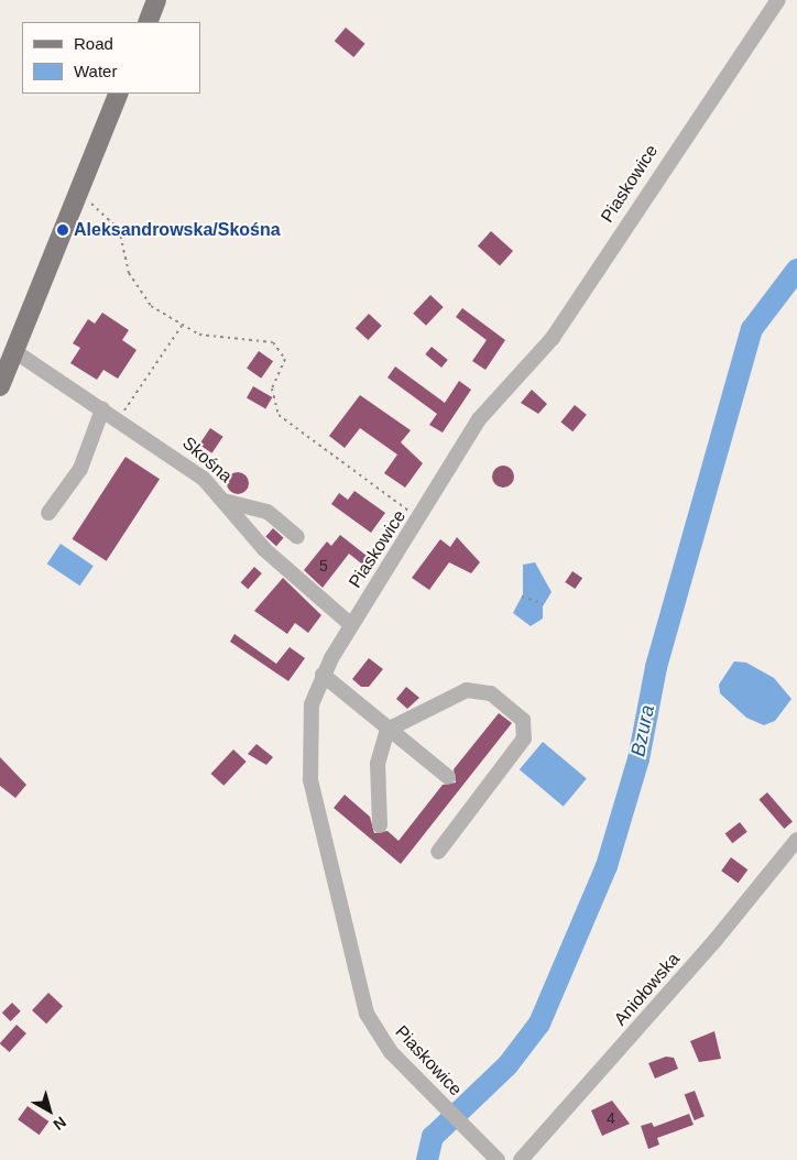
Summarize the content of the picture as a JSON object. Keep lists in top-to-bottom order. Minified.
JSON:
{"streets":{"street":["Piaskowice","Skośna","Aniołowska"]},"crossings":[["Piaskowice","Skośna"]],"water":["Bzura"],"places":["Aleksandrowska/Skośna"],"house_numbers":["5","4"],"legend":["Road","Water"],"north":"bottom right"}
